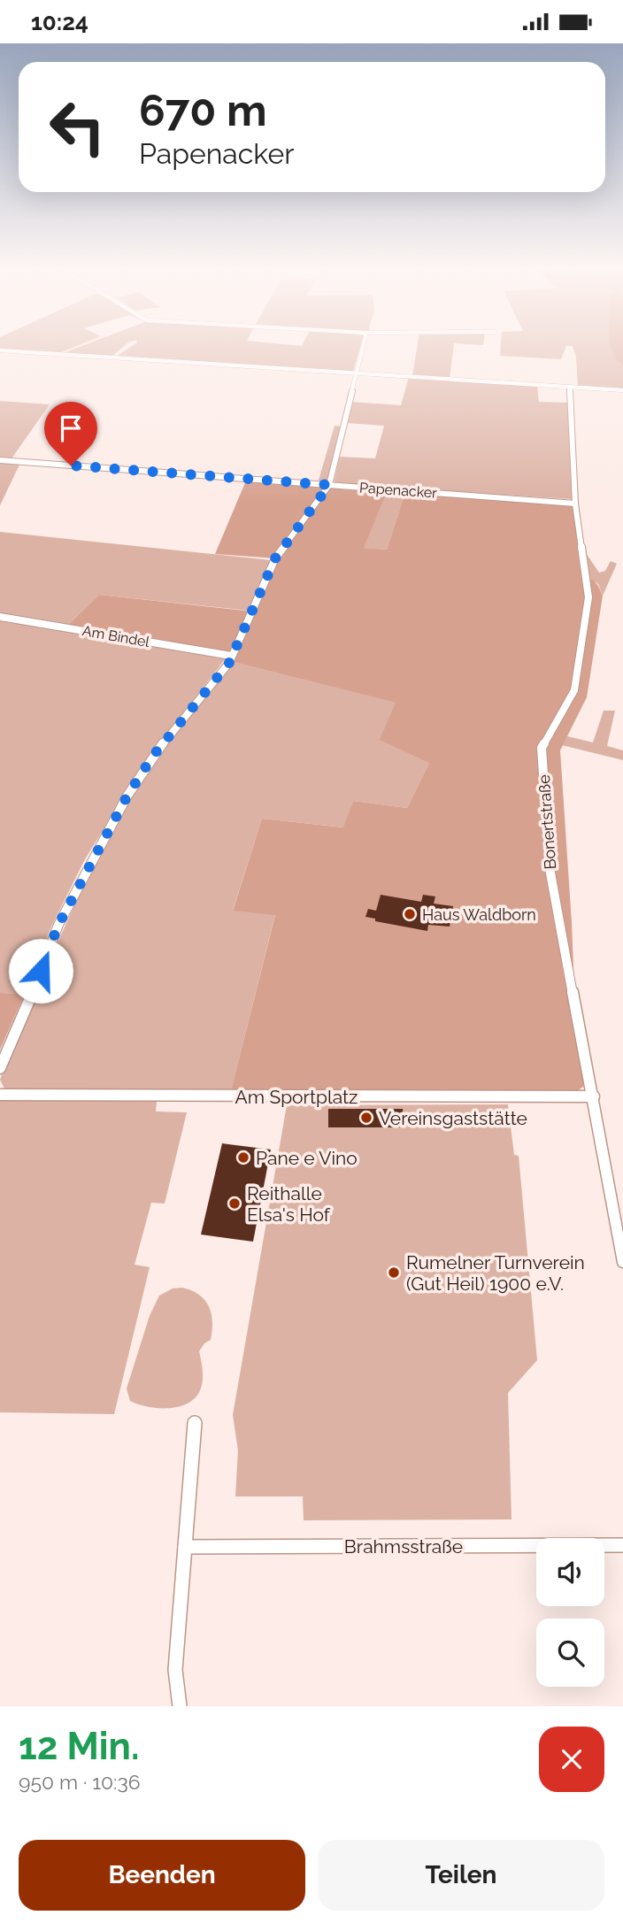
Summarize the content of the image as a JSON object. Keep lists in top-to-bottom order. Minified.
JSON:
{"streets":{"street":["Papenacker","Am Bindel","Bonertstraße","Am Sportplatz","Brahmsstraße"]},"crossings":[["Papenacker","Bonertstraße"],["Bonertstraße","Am Sportplatz"]],"places":["Haus Waldborn","Vereinsgaststätte","Pane e Vino","Reithalle Elsa's Hof","Rumelner Turnverein (Gut Heil) 1900 e.V."],"page":{"status":"10:24","turn":["670 m","Papenacker"],"heading":["12 Min.","950 m · 10:36"],"buttons":["Beenden","Teilen"]}}
